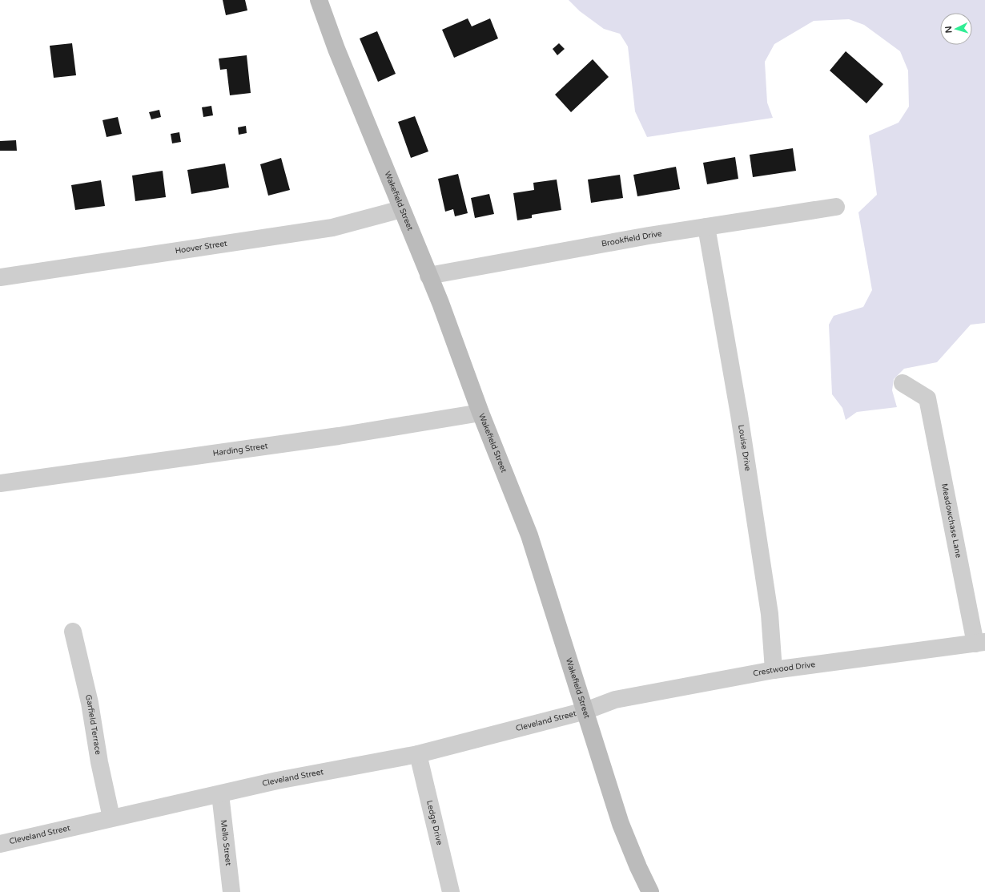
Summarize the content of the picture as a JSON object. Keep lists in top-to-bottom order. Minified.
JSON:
{"streets":{"street":["Wakefield Street","Brookfield Drive","Hoover Street","Louise Drive","Harding Street","Meadowchase Lane","Crestwood Drive","Cleveland Street","Garfield Terrace","Ledge Drive","Mello Street"]},"crossings":[["Wakefield Street","Brookfield Drive"],["Wakefield Street","Hoover Street"],["Wakefield Street","Harding Street"],["Wakefield Street","Crestwood Drive"],["Wakefield Street","Cleveland Street"],["Brookfield Drive","Louise Drive"],["Louise Drive","Crestwood Drive"],["Meadowchase Lane","Crestwood Drive"],["Crestwood Drive","Cleveland Street"],["Cleveland Street","Garfield Terrace"],["Cleveland Street","Ledge Drive"],["Cleveland Street","Mello Street"]],"north":"left"}
